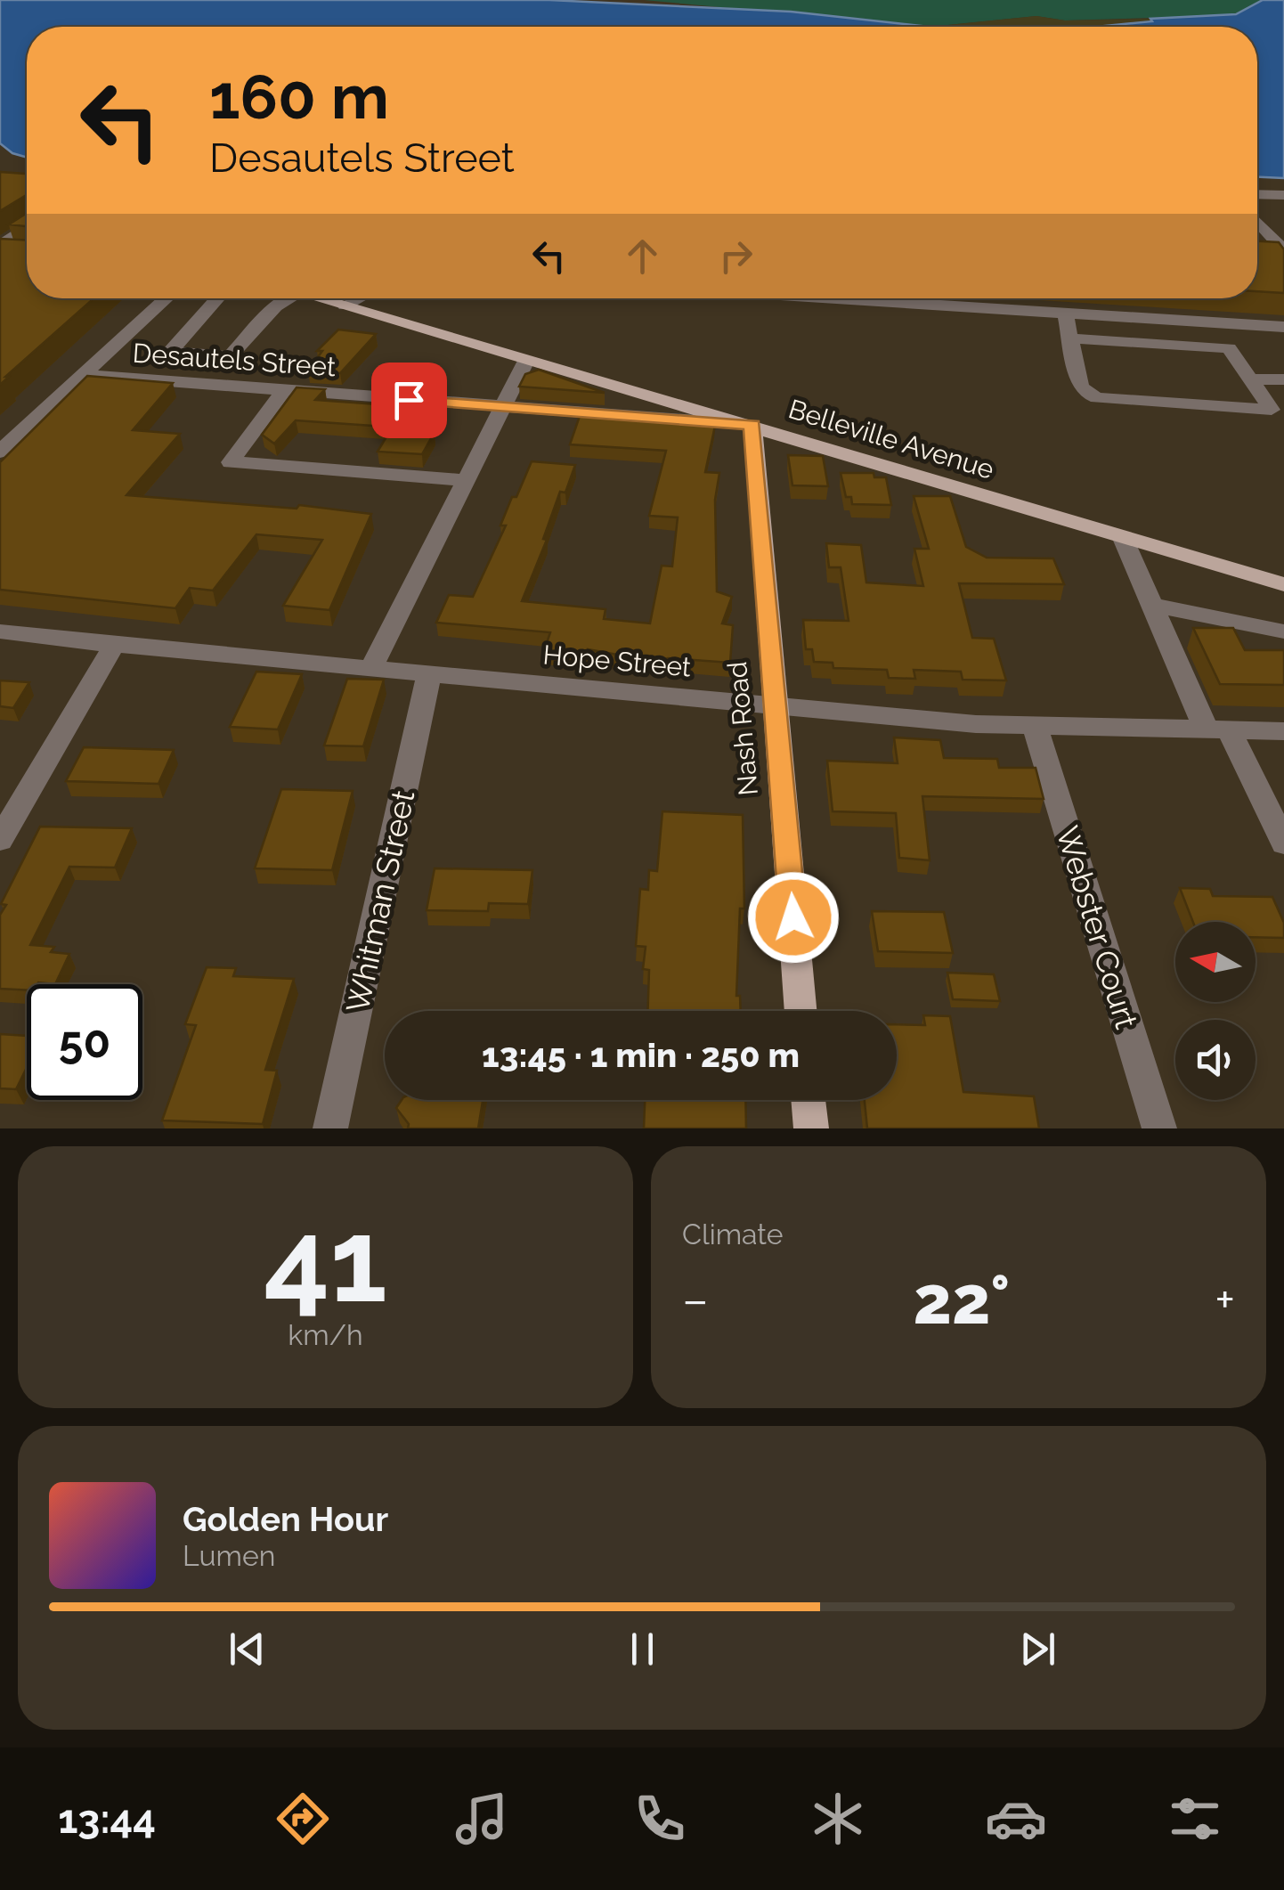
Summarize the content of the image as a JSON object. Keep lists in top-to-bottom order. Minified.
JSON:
{"streets":{"main road":["Belleville Avenue","Nash Road"],"street":["Desautels Street","Hope Street","Whitman Street","Webster Court"]},"crossings":[["Desautels Street","Belleville Avenue"],["Desautels Street","Nash Road"],["Belleville Avenue","Nash Road"],["Hope Street","Nash Road"],["Hope Street","Whitman Street"],["Hope Street","Webster Court"]],"north":"left","page":{"turn":["160 m","Desautels Street"],"limit":"50","trip":"13:45 · 1 min · 250 m","tile":[["41","km/h"],"Climate"],"heat":["−","22°","+"],"song":["Golden Hour","Lumen"],"tabs":"13:44"}}
